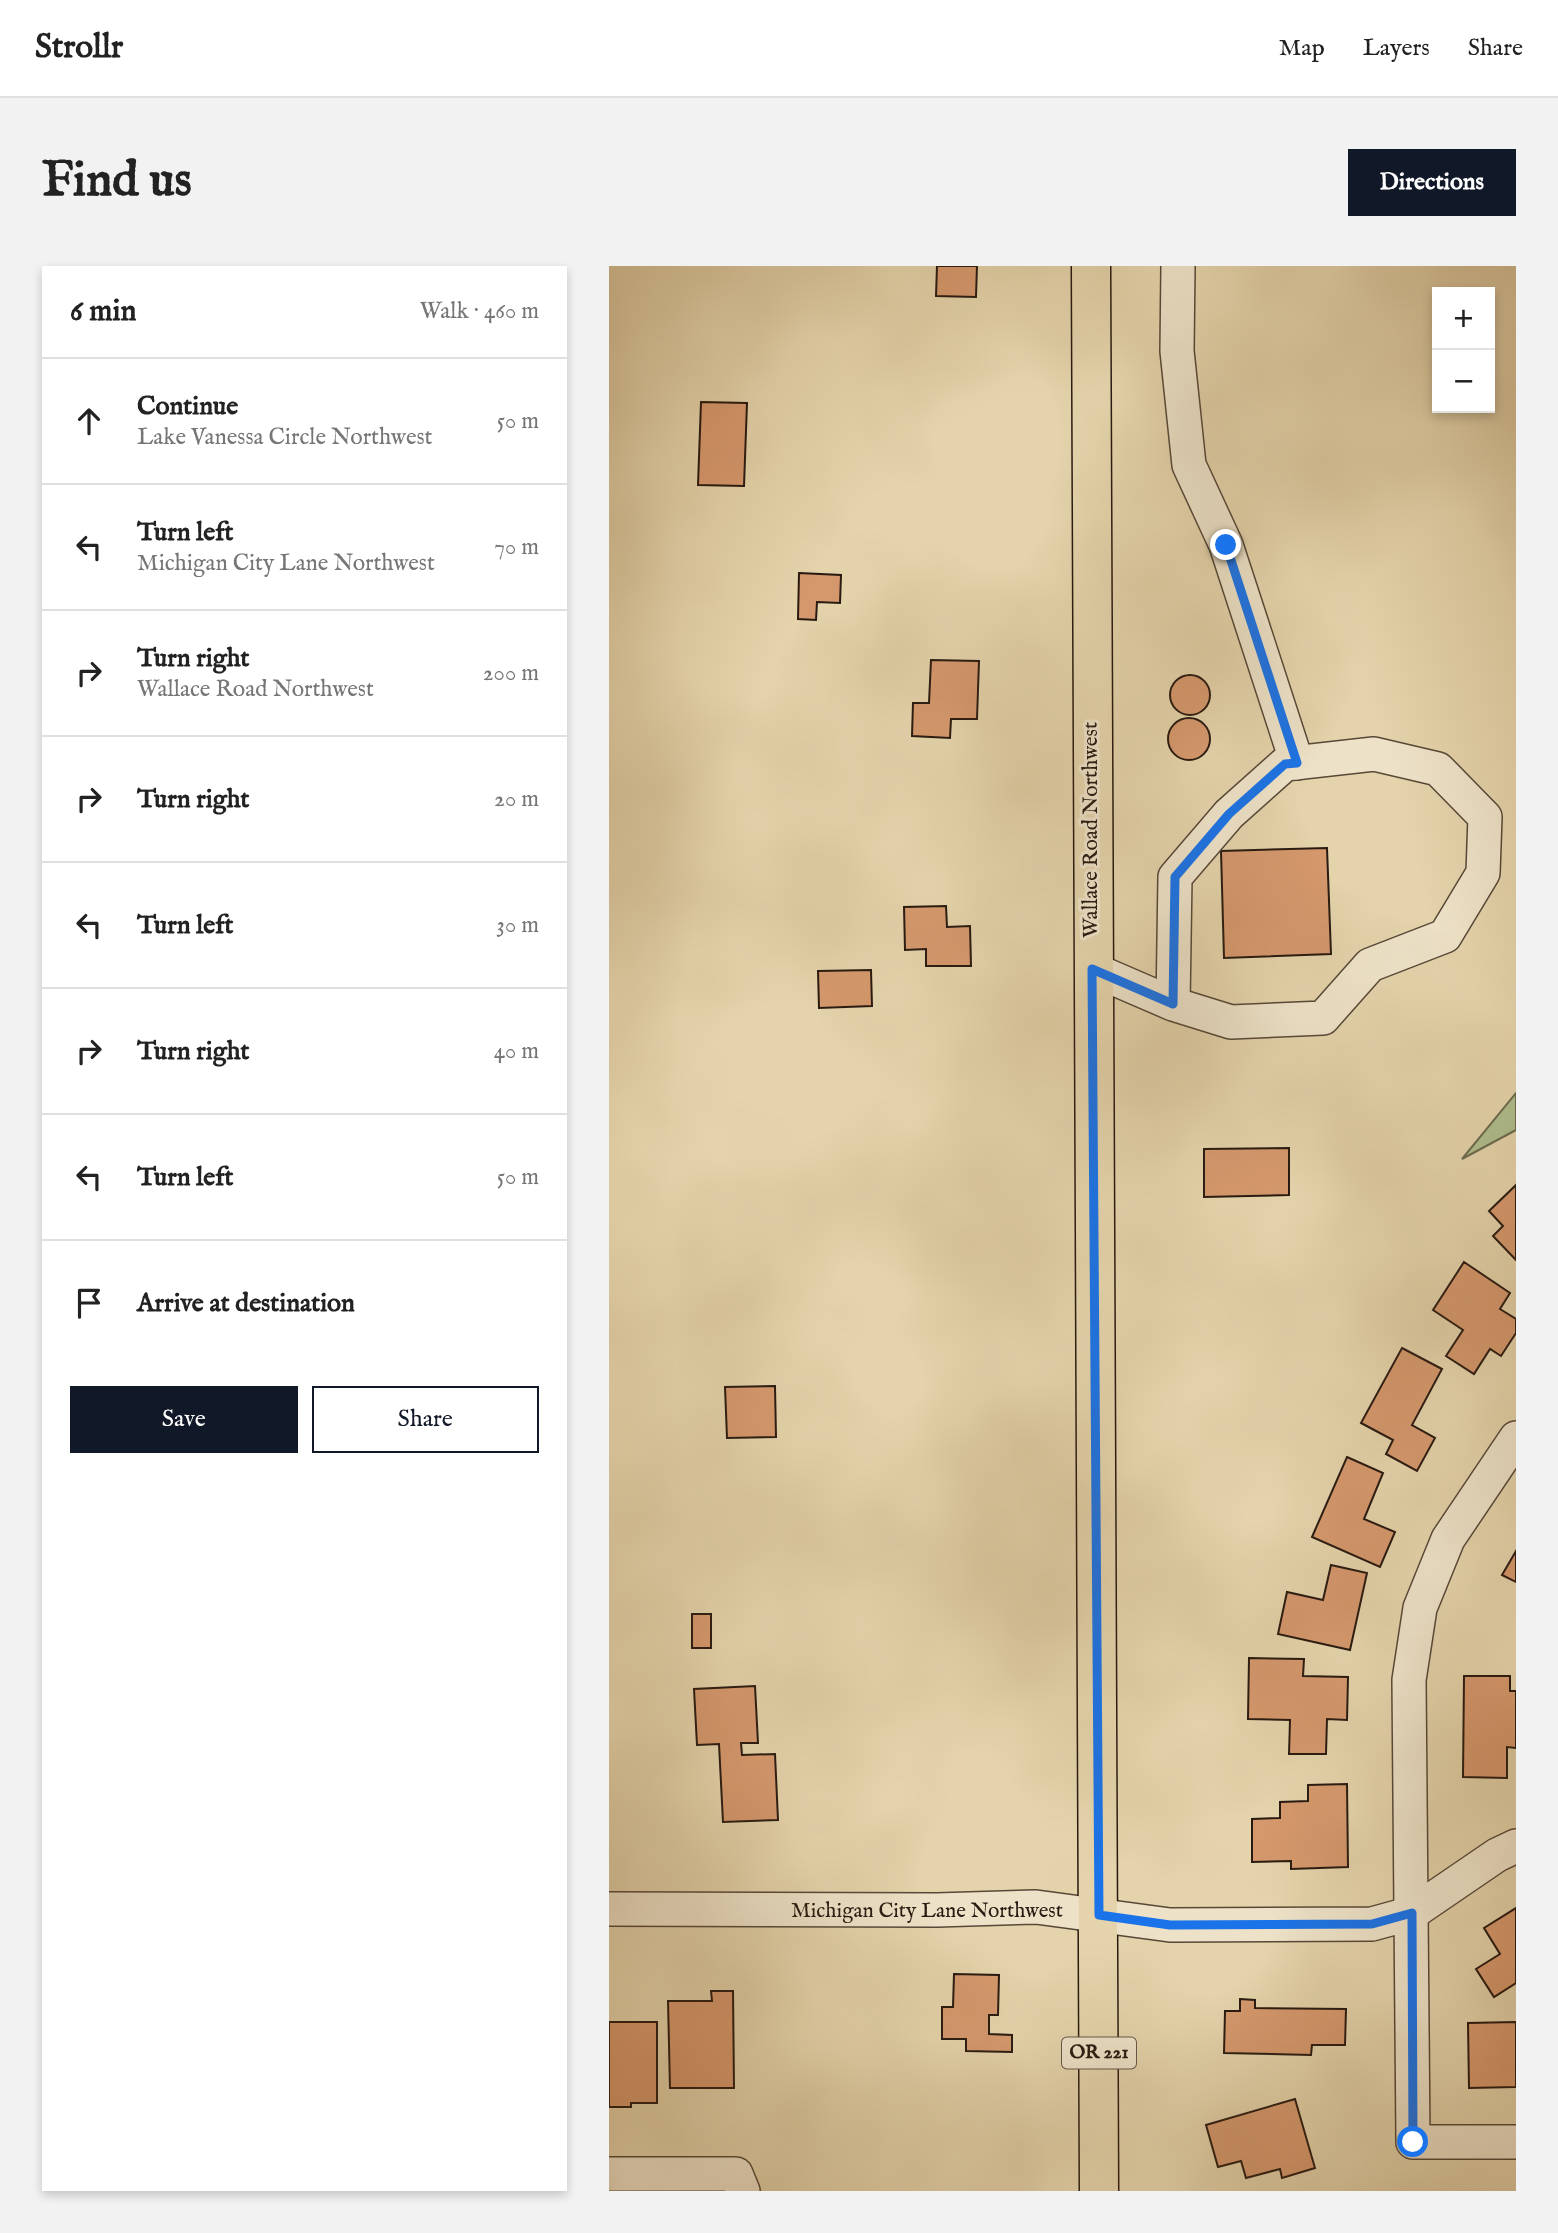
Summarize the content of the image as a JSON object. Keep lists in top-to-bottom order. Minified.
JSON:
{"streets":{"main road":["Wallace Road Northwest","OR 221"],"street":["Michigan City Lane Northwest"]},"crossings":[["Wallace Road Northwest","Michigan City Lane Northwest"]],"page":{"header":"Strollr","nav":["Map","Layers","Share"],"buttons":["Directions",["Save","Share"]],"title":"Find us","heading":["6 min","Walk · 460 m"],"map_buttons":["+","−"],"list":[["Continue","Lake Vanessa Circle Northwest","50 m"],["Turn left","Michigan City Lane Northwest","70 m"],["Turn right","Wallace Road Northwest","200 m"],["Turn right","20 m"],["Turn left","30 m"],["Turn right","40 m"],["Turn left","50 m"],"Arrive at destination"]}}
